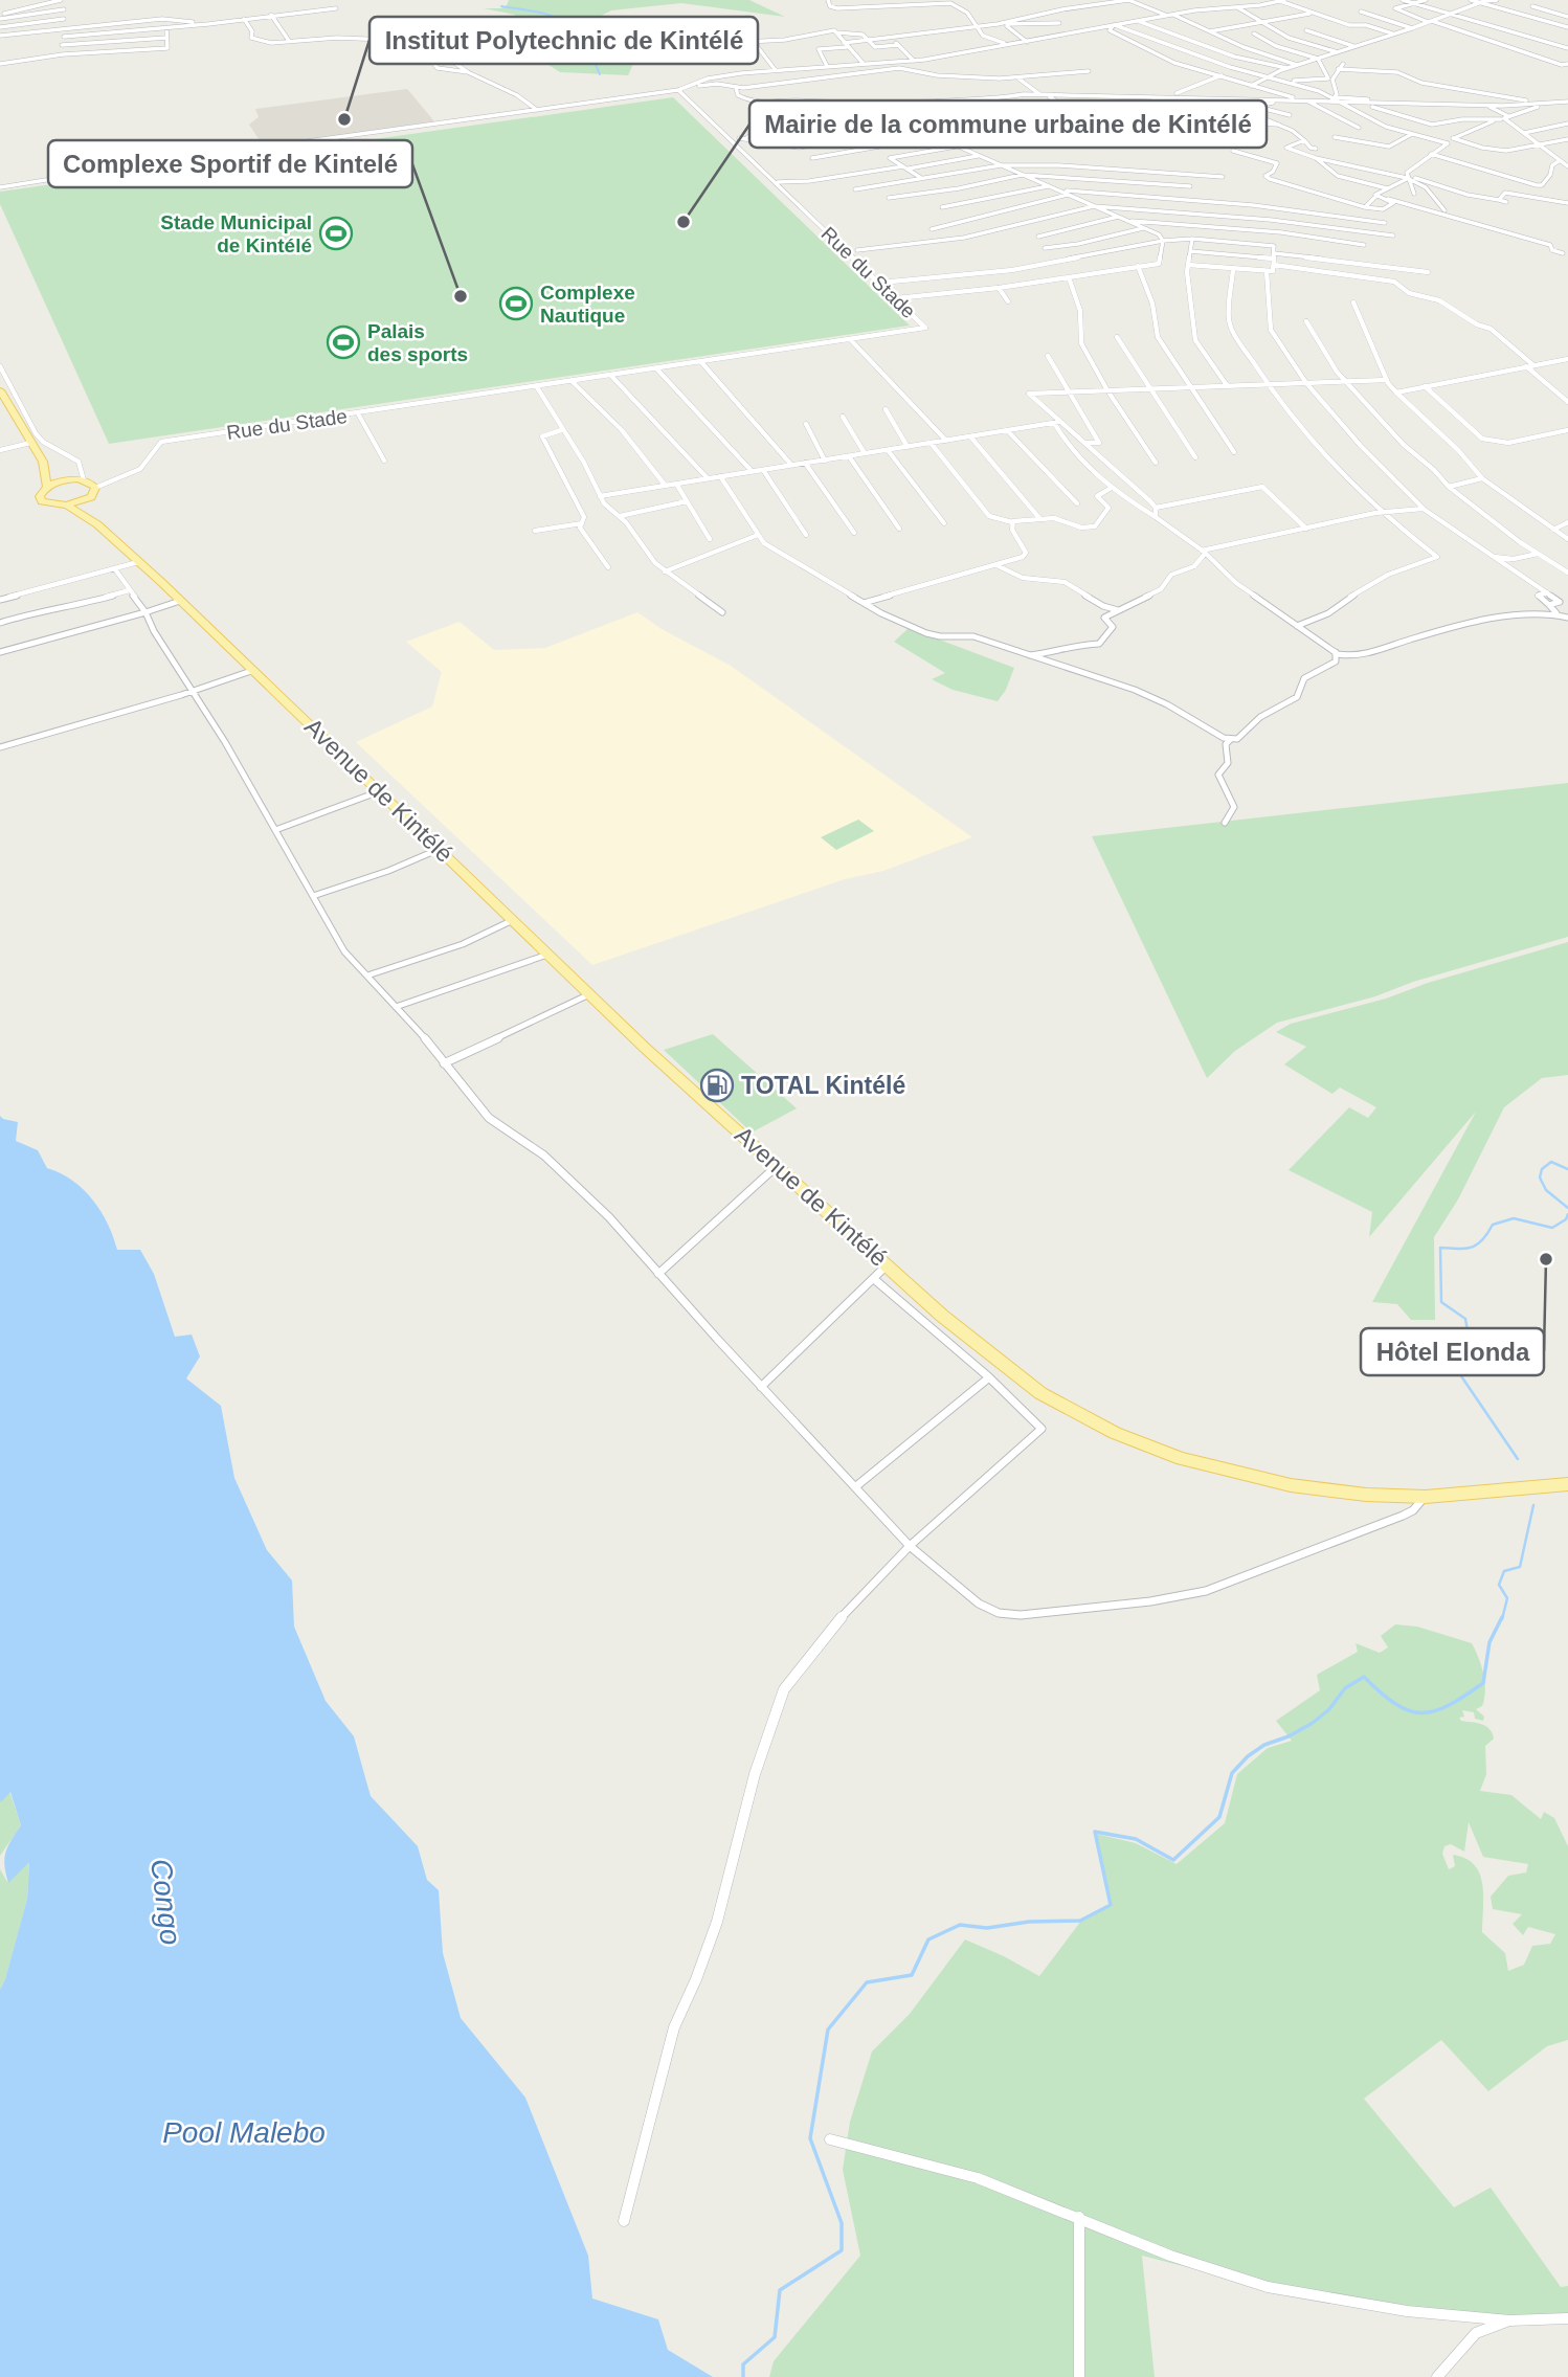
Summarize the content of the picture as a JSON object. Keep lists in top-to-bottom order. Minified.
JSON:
{"streets":{"main road":["Avenue de Kintélé"],"street":["Rue du Stade"]},"crossings":[["Rue du Stade","Avenue de Kintélé"]],"water":["Congo","Pool Malebo"],"places":{"other":["Institut Polytechnic de Kintélé","Mairie de la commune urbaine de Kintélé","Complexe Sportif de Kintelé","Hôtel Elonda"],"sports":["Stade Municipal de Kintélé","Complexe Nautique","Palais des sports"],"fuel station":["TOTAL Kintélé"]}}
